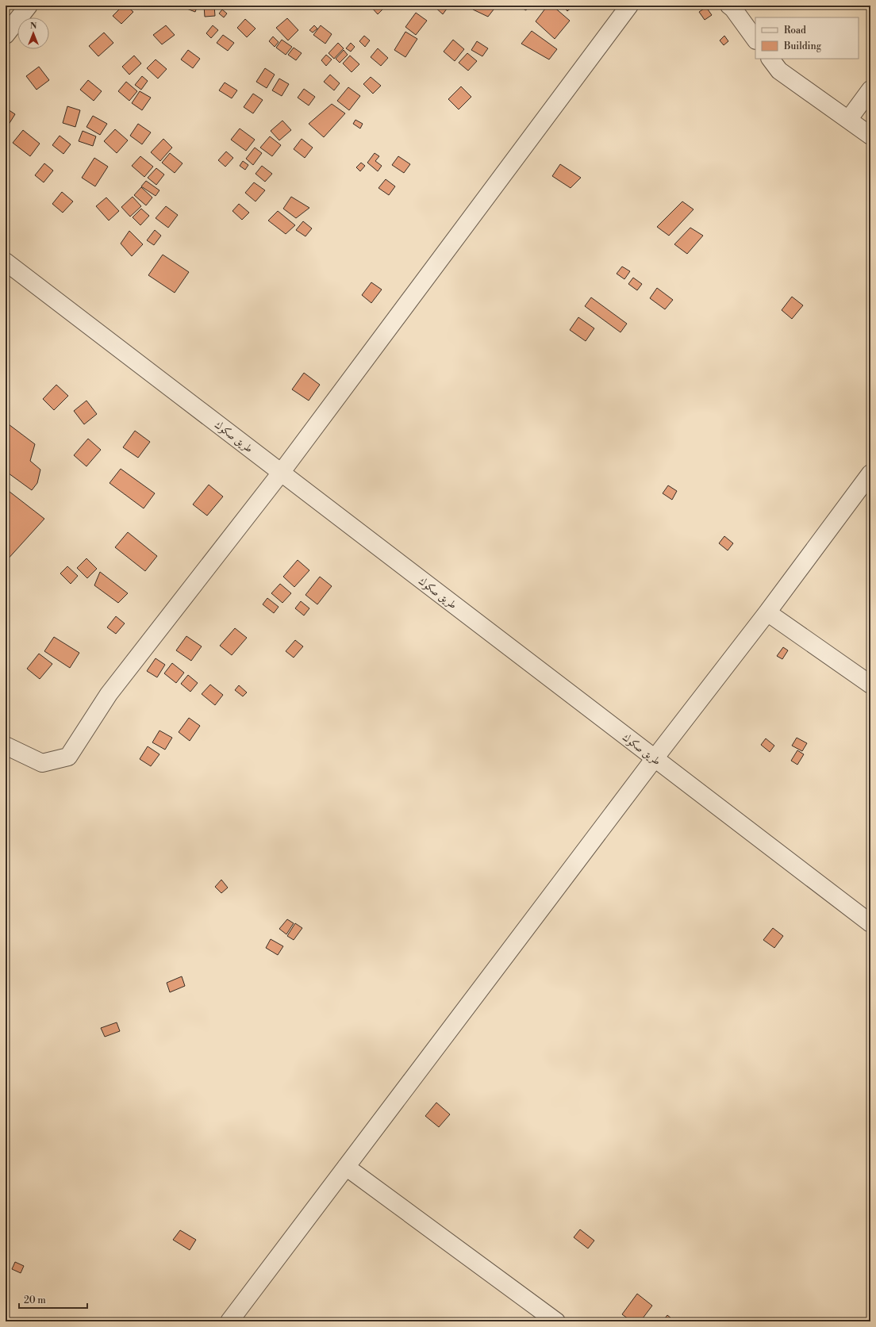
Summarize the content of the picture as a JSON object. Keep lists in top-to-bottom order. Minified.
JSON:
{"streets":{"street":["طريق صكوك"]},"legend":["Road","Building"],"scale_bar":"20 m","north":"top"}
